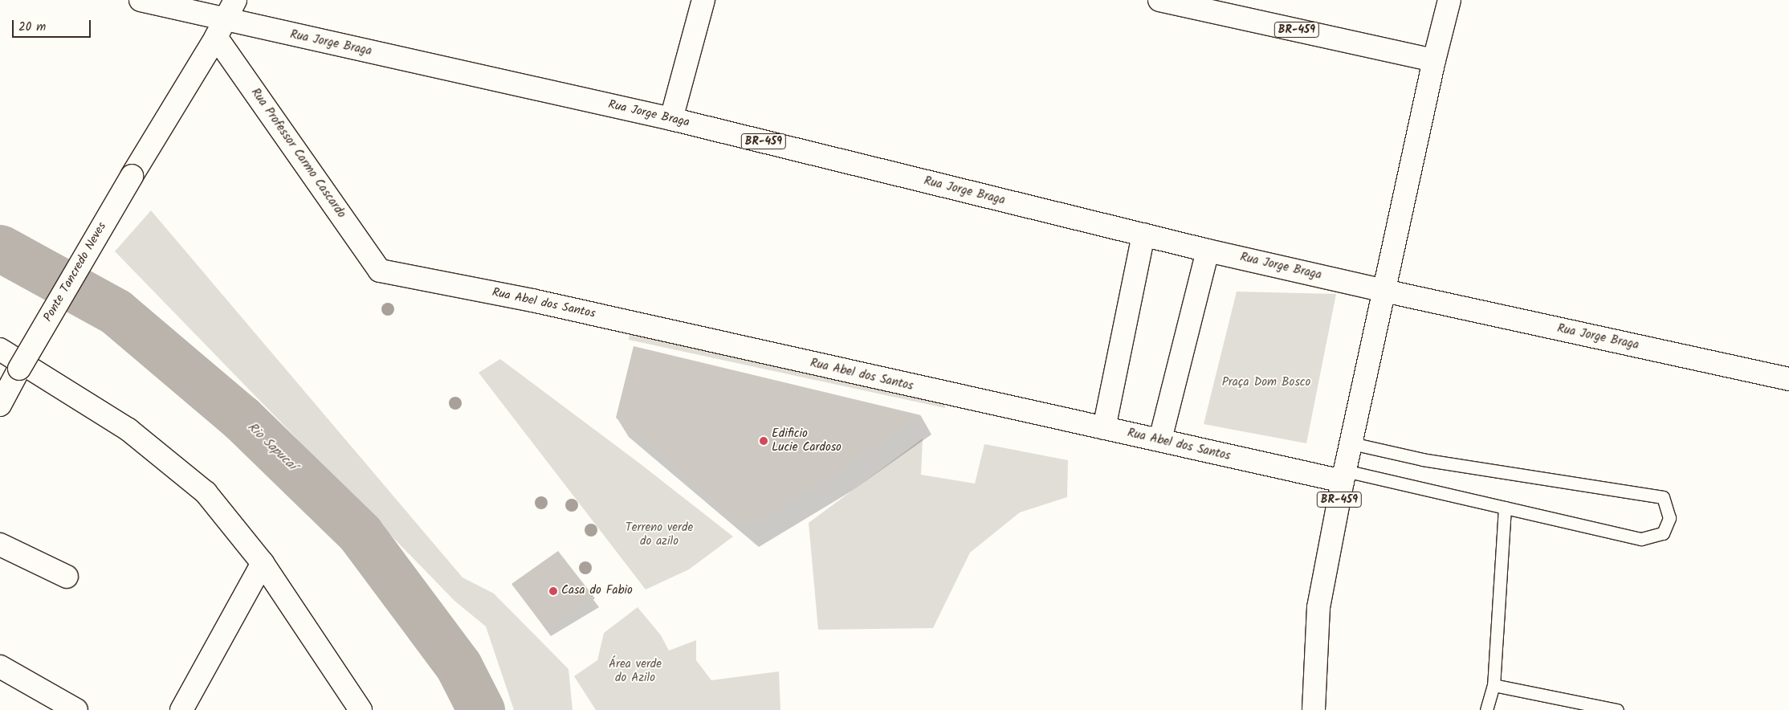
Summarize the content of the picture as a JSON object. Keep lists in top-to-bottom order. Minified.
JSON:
{"streets":{"main road":["BR-459","Rua Jorge Braga","Rua Professor Carmo Cascardo","Ponte Tancredo Neves","Rua Abel dos Santos"]},"crossings":[["BR-459","Rua Jorge Braga"],["BR-459","Rua Abel dos Santos"],["Rua Jorge Braga","Rua Professor Carmo Cascardo"],["Rua Jorge Braga","Ponte Tancredo Neves"],["Rua Professor Carmo Cascardo","Ponte Tancredo Neves"],["Rua Professor Carmo Cascardo","Rua Abel dos Santos"]],"water":["Rio Sapucaí"],"parks":["Praça Dom Bosco","Terreno verde do azilo","Área verde do Azilo"],"places":["Edificio Lucie Cardoso","Casa do Fabio"],"scale_bar":"20 m"}
